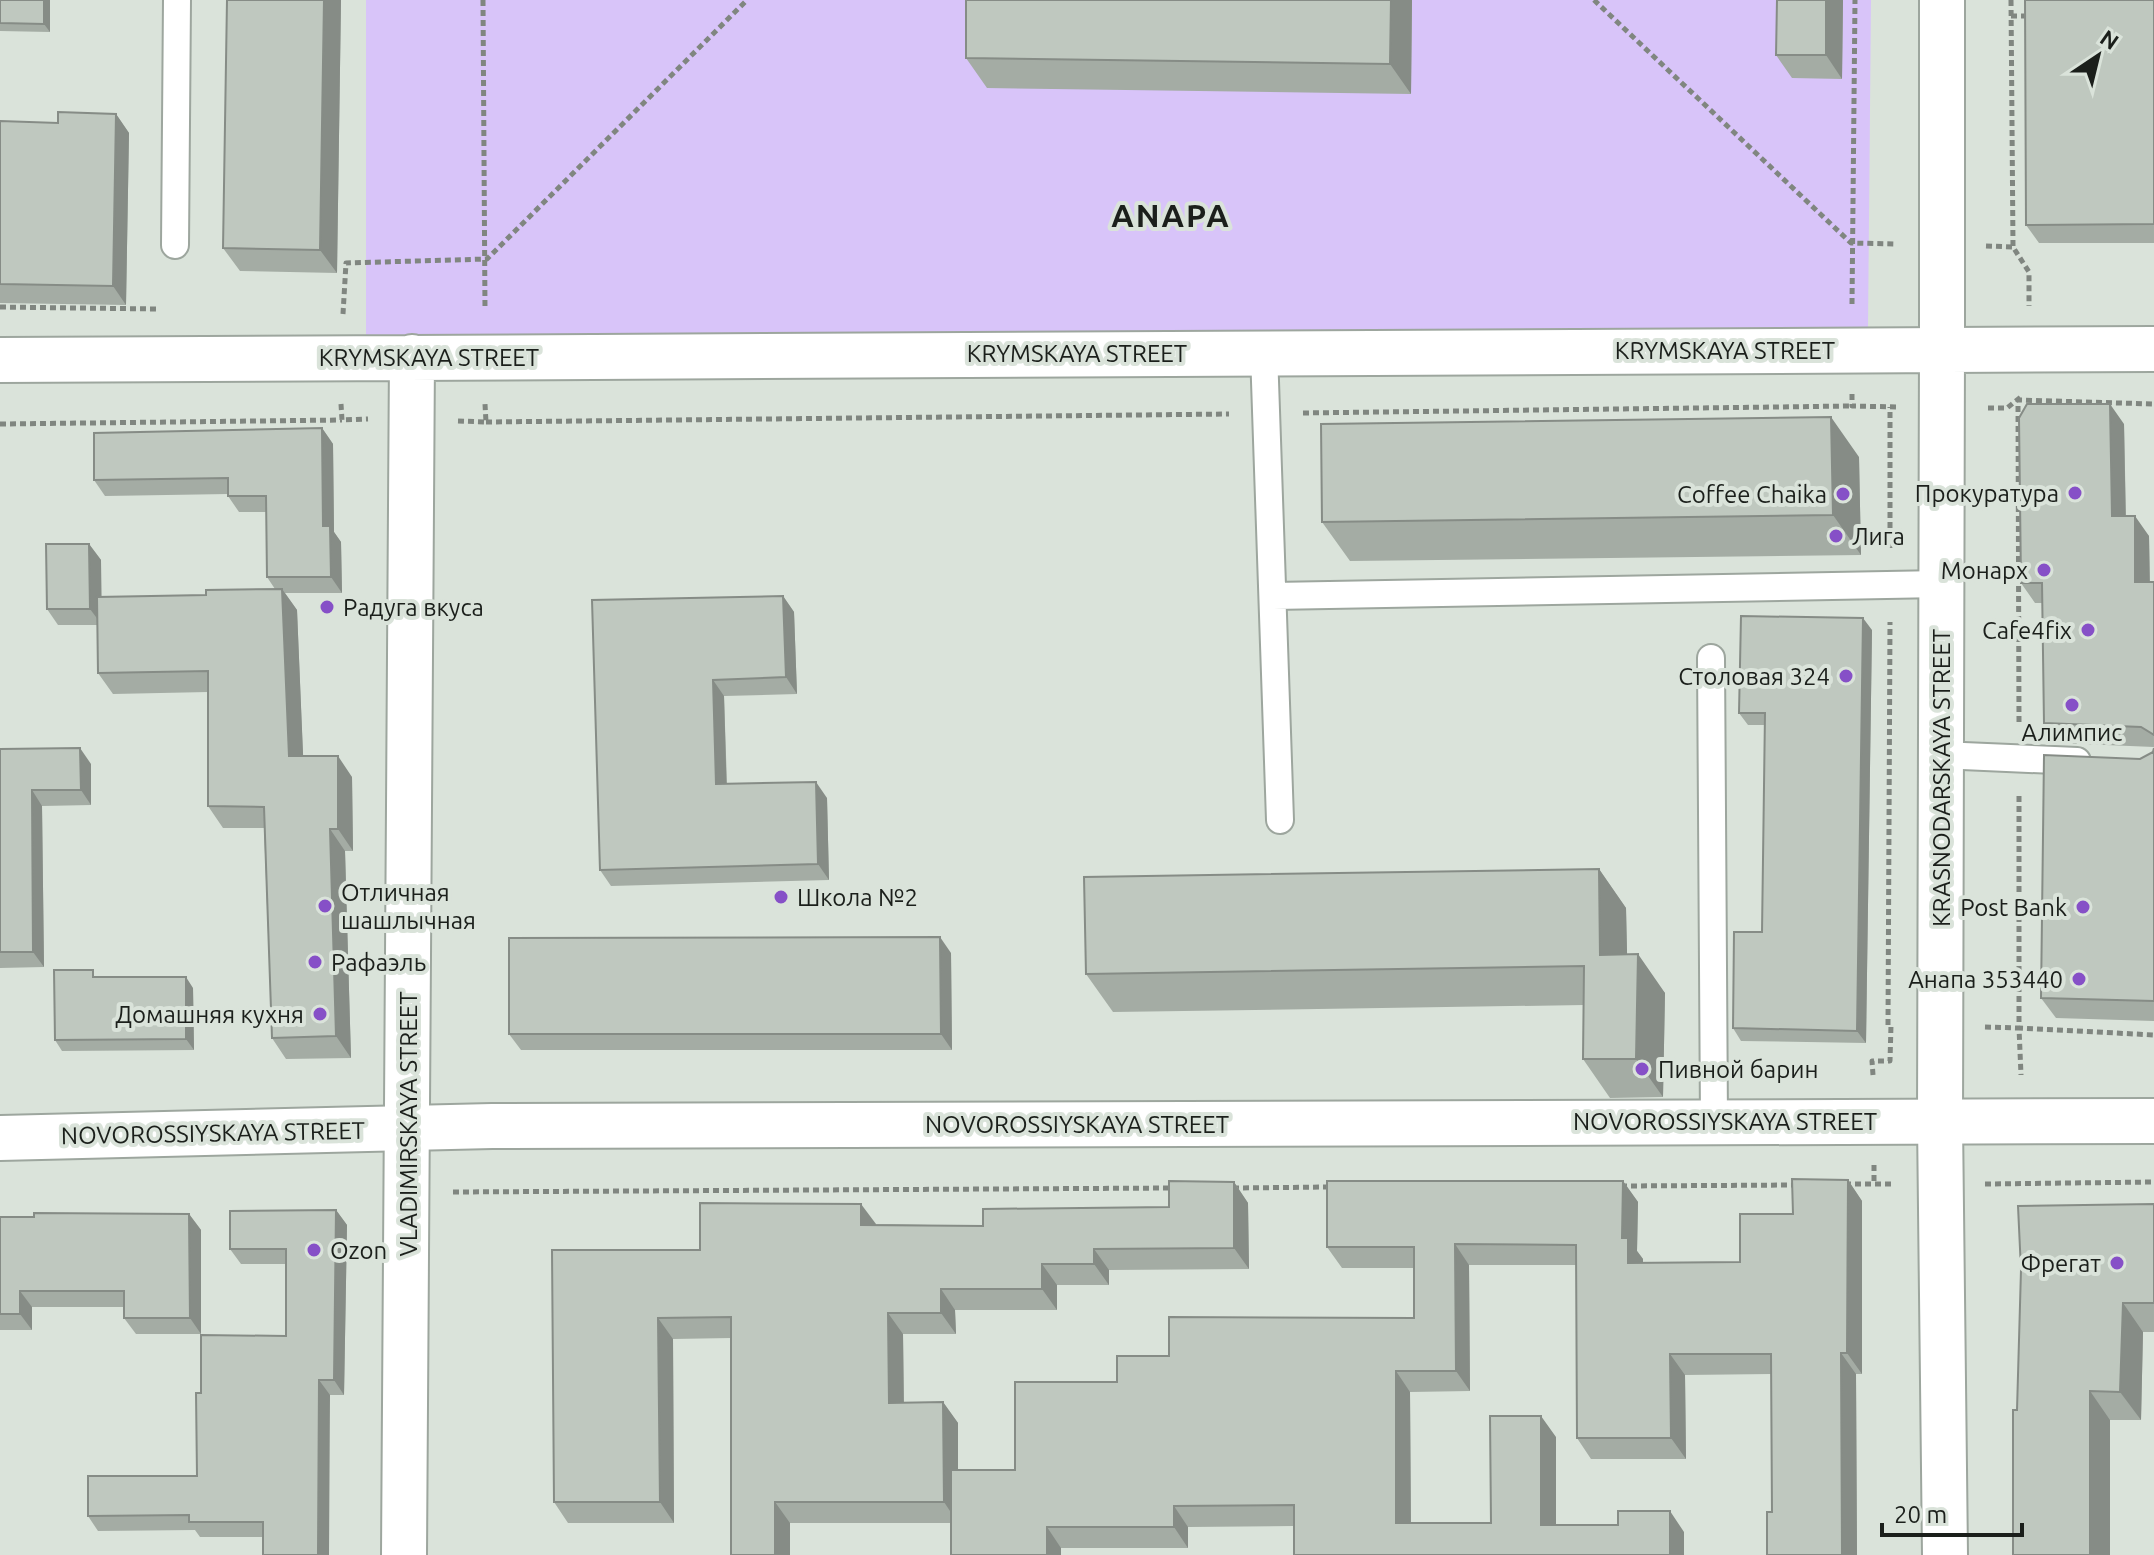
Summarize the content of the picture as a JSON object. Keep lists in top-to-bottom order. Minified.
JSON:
{"streets":{"street":["KRYMSKAYA STREET","KRASNODARSKAYA STREET","NOVOROSSIYSKAYA STREET","VLADIMIRSKAYA STREET"]},"crossings":[["KRYMSKAYA STREET","KRASNODARSKAYA STREET"],["KRYMSKAYA STREET","VLADIMIRSKAYA STREET"],["KRASNODARSKAYA STREET","NOVOROSSIYSKAYA STREET"],["NOVOROSSIYSKAYA STREET","VLADIMIRSKAYA STREET"]],"districts":["ANAPA"],"places":["Прокуратура","Coffee Chaika","Лига","Монарх","Радуга вкуса","Cafe4fix","Столовая 324","Алимпис","Школа №2","Отличная шашлычная","Post Bank","Рафаэль","Анапа 353440","Домашняя кухня","Пивной барин","Ozon","Фрегат"],"scale_bar":"20 m","north":"top right"}
